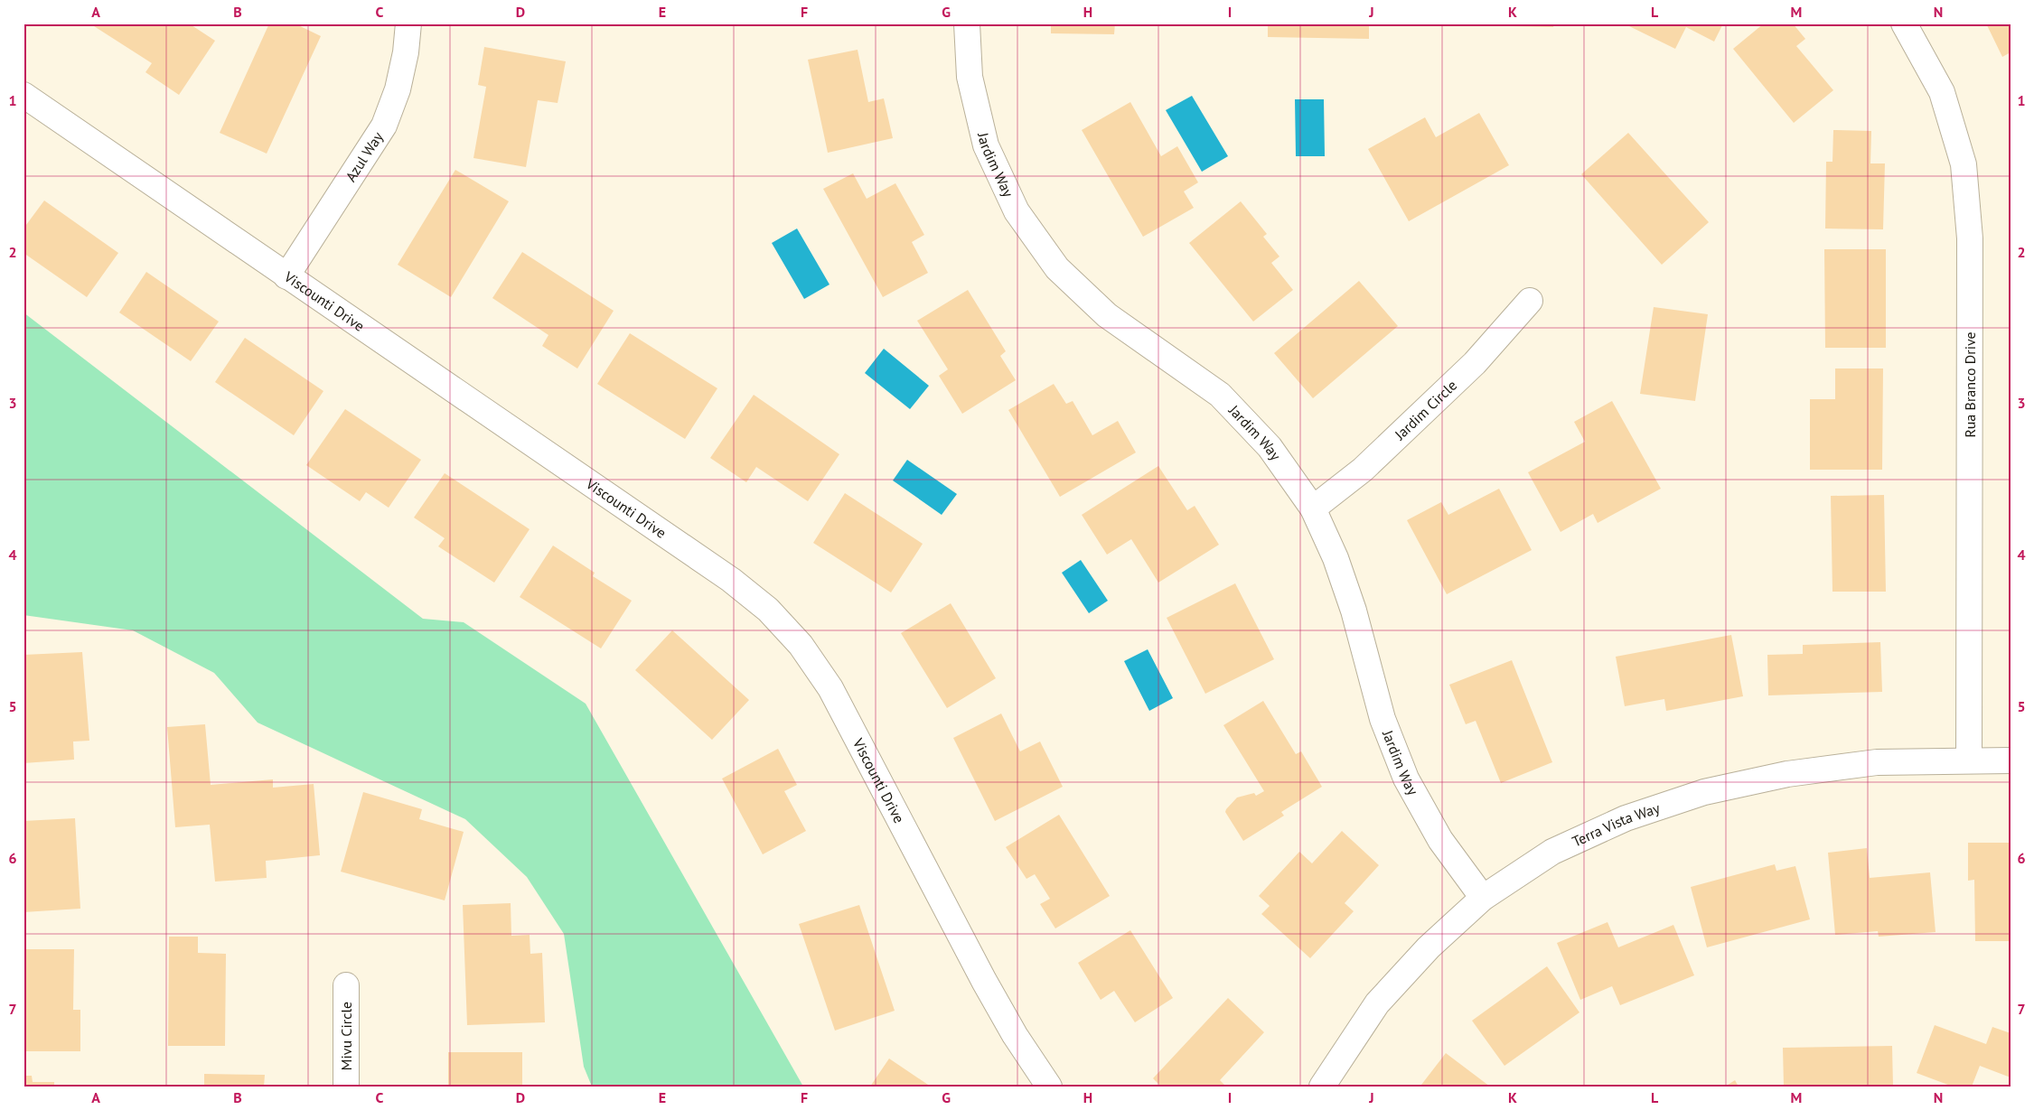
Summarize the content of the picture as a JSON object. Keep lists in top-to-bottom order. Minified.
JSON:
{"streets":{"street":["Azul Way","Jardim Way","Viscounti Drive","Rua Branco Drive","Jardim Circle","Terra Vista Way","Mivu Circle"]},"crossings":[["Azul Way","Viscounti Drive"],["Jardim Way","Jardim Circle"],["Jardim Way","Terra Vista Way"],["Rua Branco Drive","Terra Vista Way"]],"grid":{"columns":["A","B","C","D","E","F","G","H","I","J","K","L","M","N"],"rows":["1","2","3","4","5","6","7"]}}
